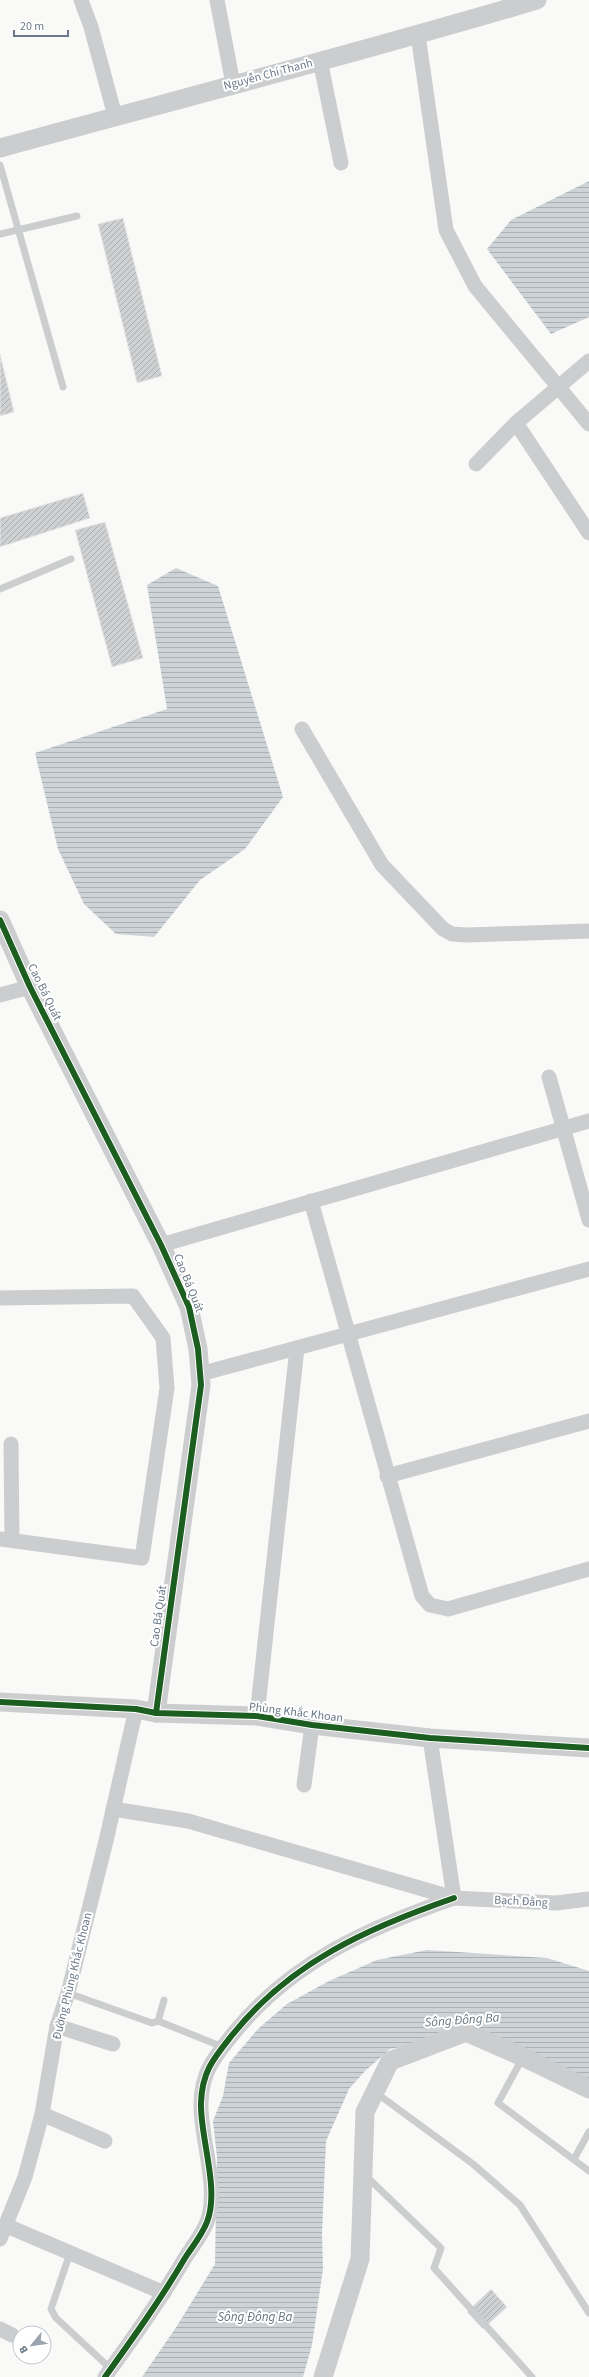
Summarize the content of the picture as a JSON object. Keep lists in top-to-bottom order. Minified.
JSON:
{"streets":{"street":["Nguyễn Chí Thanh","Cao Bá Quát","Phùng Khắc Khoan","Bạch Đằng","Đường Phùng Khắc Khoan"]},"crossings":[["Cao Bá Quát","Phùng Khắc Khoan"],["Phùng Khắc Khoan","Đường Phùng Khắc Khoan"]],"water":["Sông Đông Ba"],"scale_bar":"20 m","north":"bottom left"}
